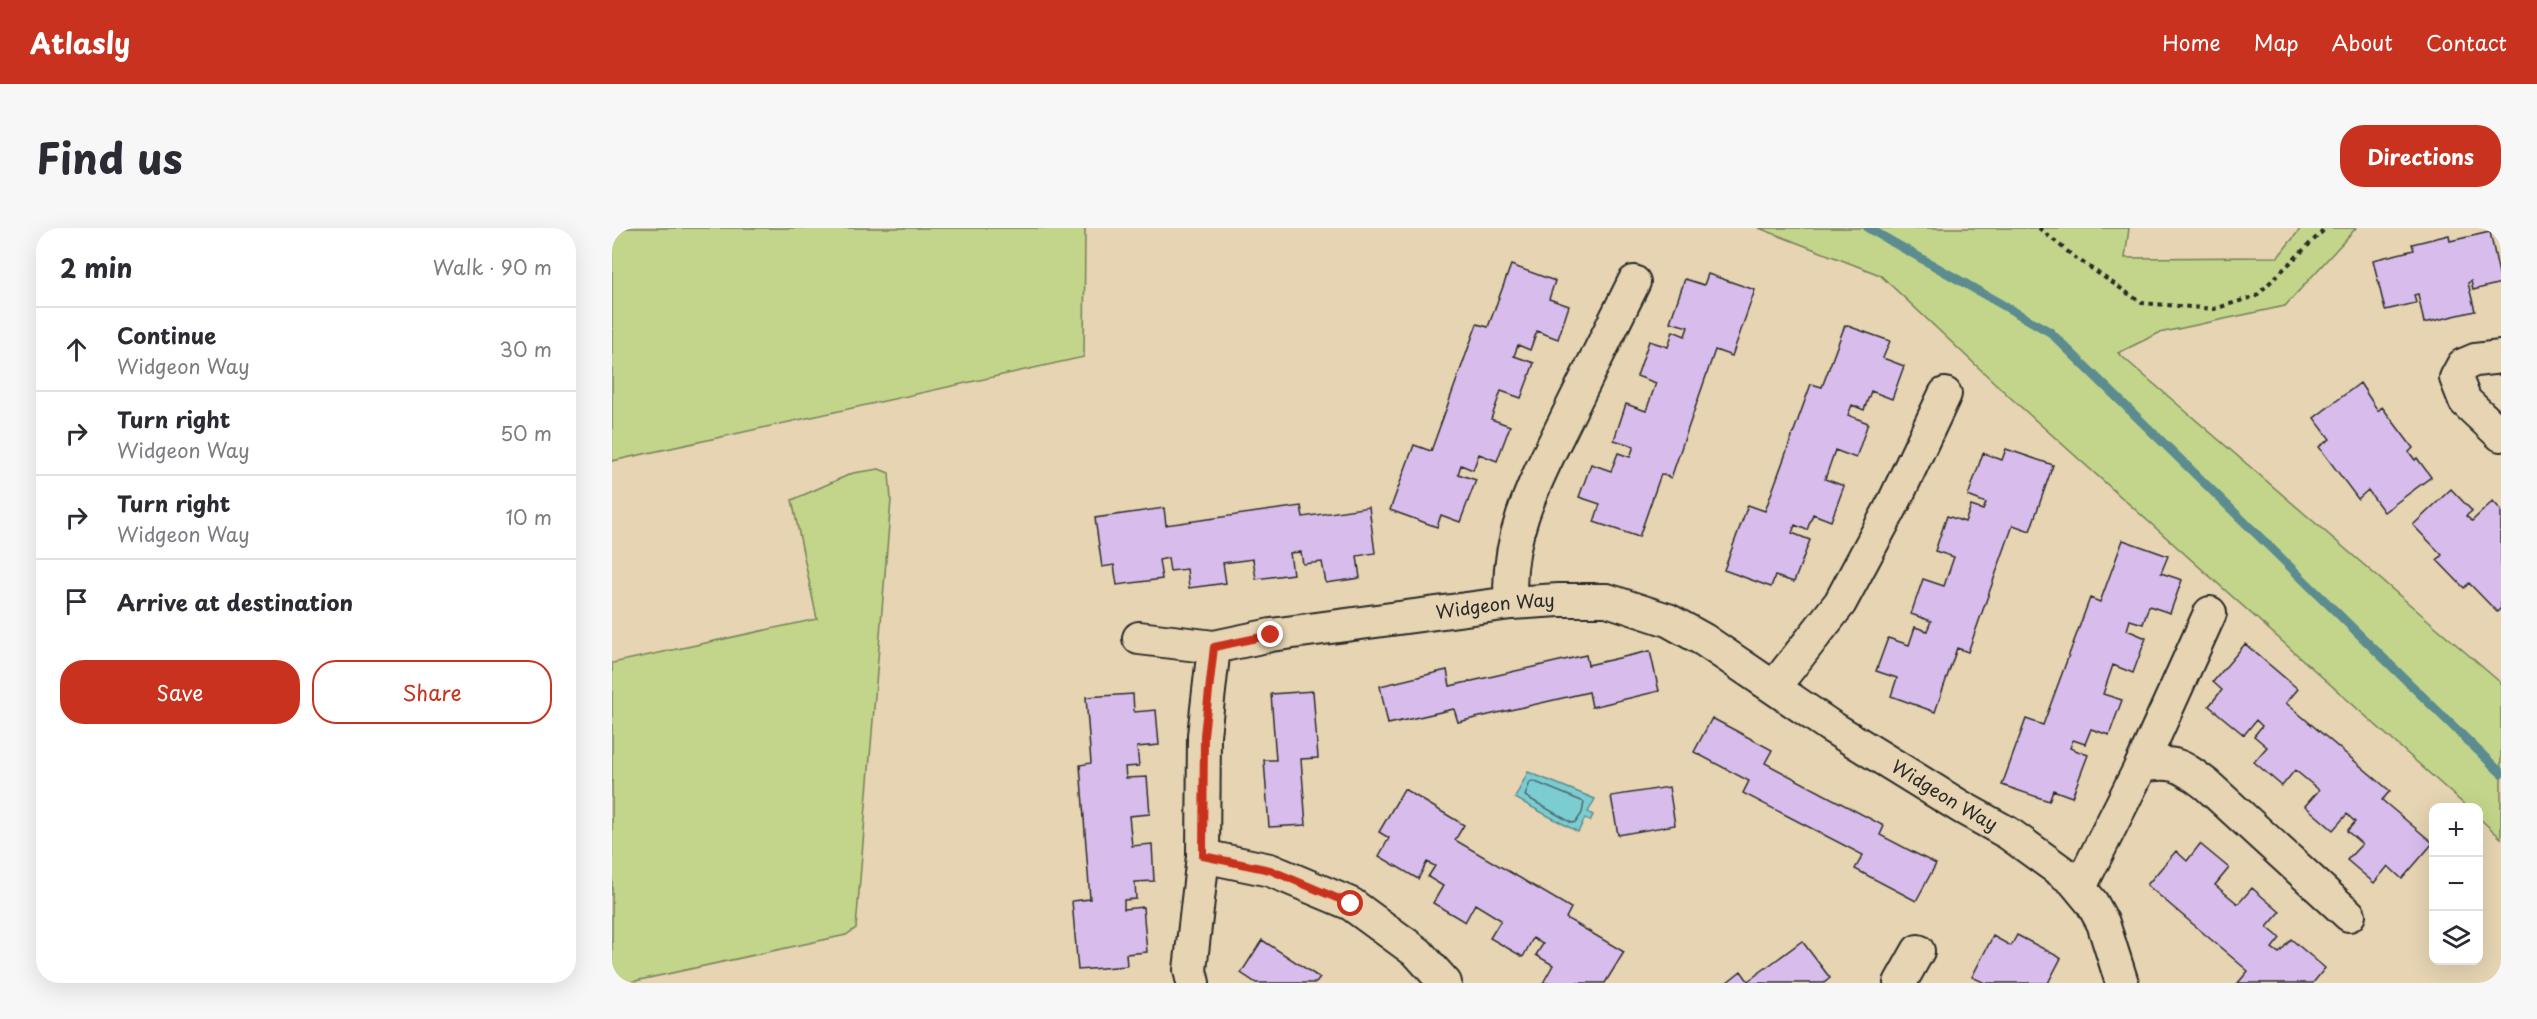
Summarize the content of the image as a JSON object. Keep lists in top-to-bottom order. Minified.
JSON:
{"streets":{"street":["Widgeon Way"]},"page":{"header":"Atlasly","nav":["Home","Map","About","Contact"],"title":"Find us","buttons":["Directions",["Save","Share"]],"heading":["2 min","Walk · 90 m"],"list":[["Continue","Widgeon Way","30 m"],["Turn right","Widgeon Way","50 m"],["Turn right","Widgeon Way","10 m"],"Arrive at destination"],"map_buttons":["+","−"]}}
